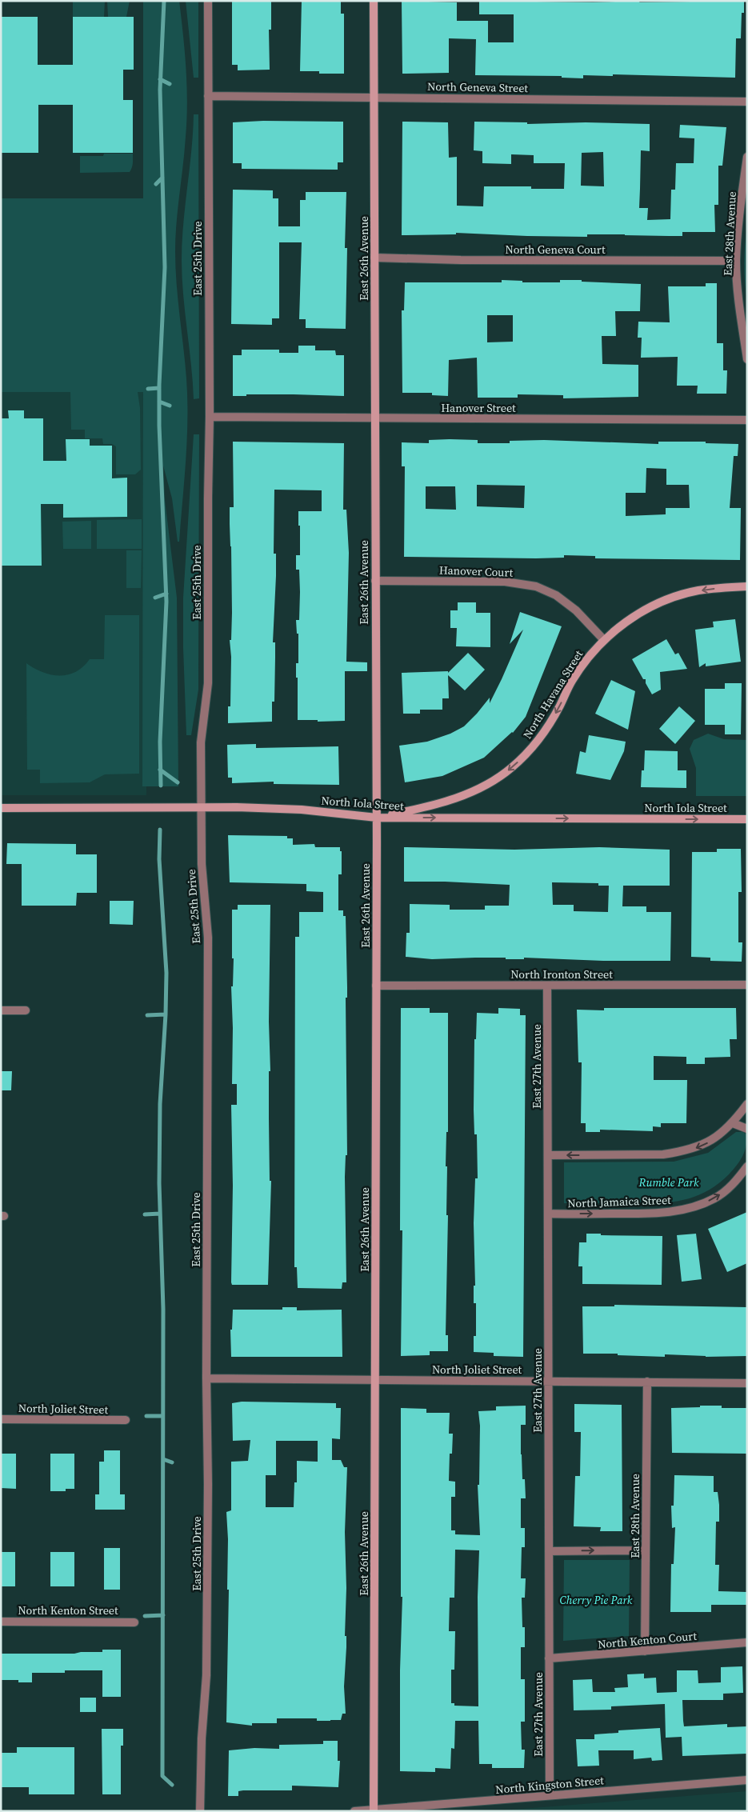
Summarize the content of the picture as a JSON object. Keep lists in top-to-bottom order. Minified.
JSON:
{"streets":{"street":["North Geneva Street","East 28th Avenue","North Geneva Court","East 25th Drive","East 26th Avenue","Hanover Street","Hanover Court","North Havana Street","North Iola Street","North Ironton Street","East 27th Avenue","North Jamaica Street","North Joliet Street","North Kenton Street","North Kenton Court","North Kingston Street"]},"crossings":[["North Geneva Street","East 25th Drive"],["North Geneva Street","East 26th Avenue"],["East 28th Avenue","North Geneva Court"],["East 28th Avenue","North Joliet Street"],["East 28th Avenue","North Kenton Court"],["North Geneva Court","East 26th Avenue"],["East 25th Drive","Hanover Street"],["East 25th Drive","North Iola Street"],["East 25th Drive","North Joliet Street"],["East 26th Avenue","Hanover Street"],["East 26th Avenue","Hanover Court"],["East 26th Avenue","North Havana Street"],["East 26th Avenue","North Iola Street"],["East 26th Avenue","North Ironton Street"],["East 26th Avenue","North Joliet Street"],["East 26th Avenue","North Kingston Street"],["Hanover Court","North Havana Street"],["North Havana Street","North Iola Street"],["North Ironton Street","East 27th Avenue"],["East 27th Avenue","North Jamaica Street"],["East 27th Avenue","North Joliet Street"],["East 27th Avenue","North Kenton Court"],["East 27th Avenue","North Kingston Street"]],"one_way":["North Havana Street","North Iola Street"],"parks":["Rumble Park","Cherry Pie Park"]}
